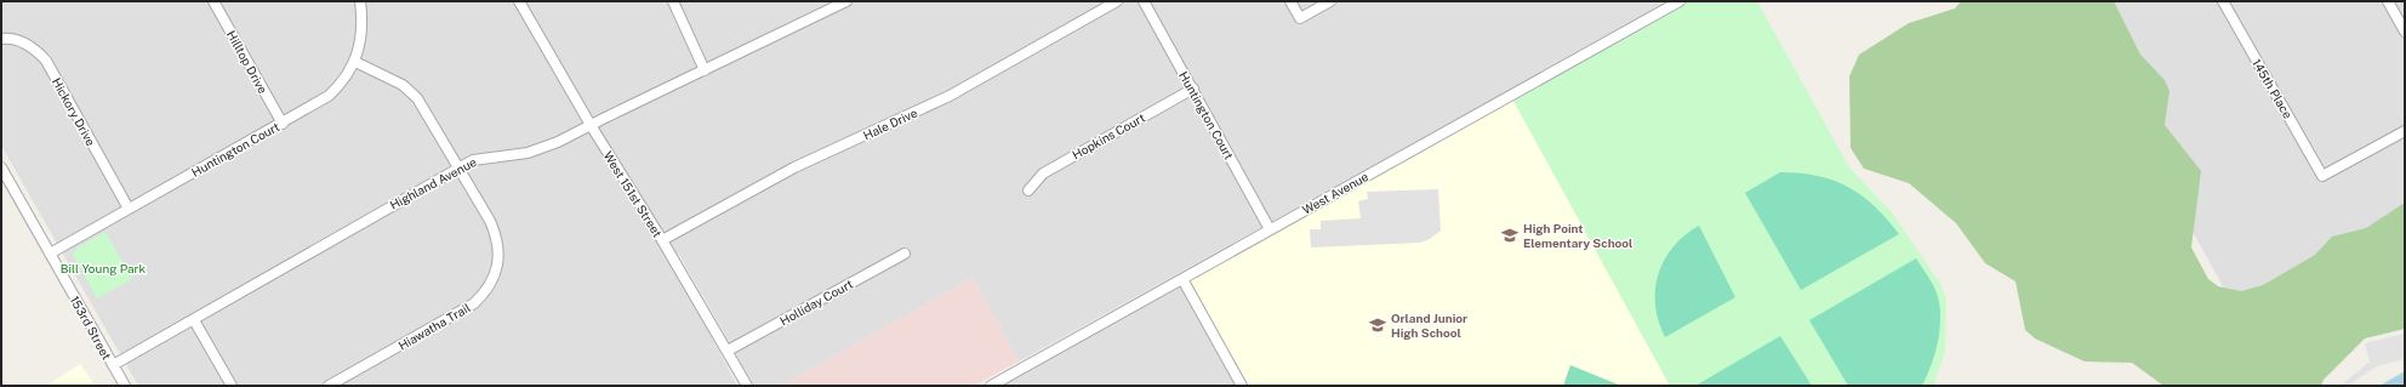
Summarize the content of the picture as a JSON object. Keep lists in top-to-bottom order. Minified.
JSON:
{"streets":{"street":["Hilltop Drive","145th Place","Hickory Drive","Huntington Court","Hale Drive","Hopkins Court","Highland Avenue","West Avenue","West 151st Street","Holliday Court","Hiawatha Trail","153rd Street"]},"crossings":[["Hilltop Drive","Huntington Court"],["Hickory Drive","Huntington Court"],["Huntington Court","Hopkins Court"],["Huntington Court","West Avenue"],["Huntington Court","Hiawatha Trail"],["Huntington Court","153rd Street"],["Hale Drive","West 151st Street"],["Highland Avenue","West 151st Street"],["Highland Avenue","Hiawatha Trail"],["Highland Avenue","153rd Street"],["West 151st Street","Holliday Court"]],"parks":["Bill Young Park"],"places":{"school or university":["High Point Elementary School","Orland Junior High School"]}}
